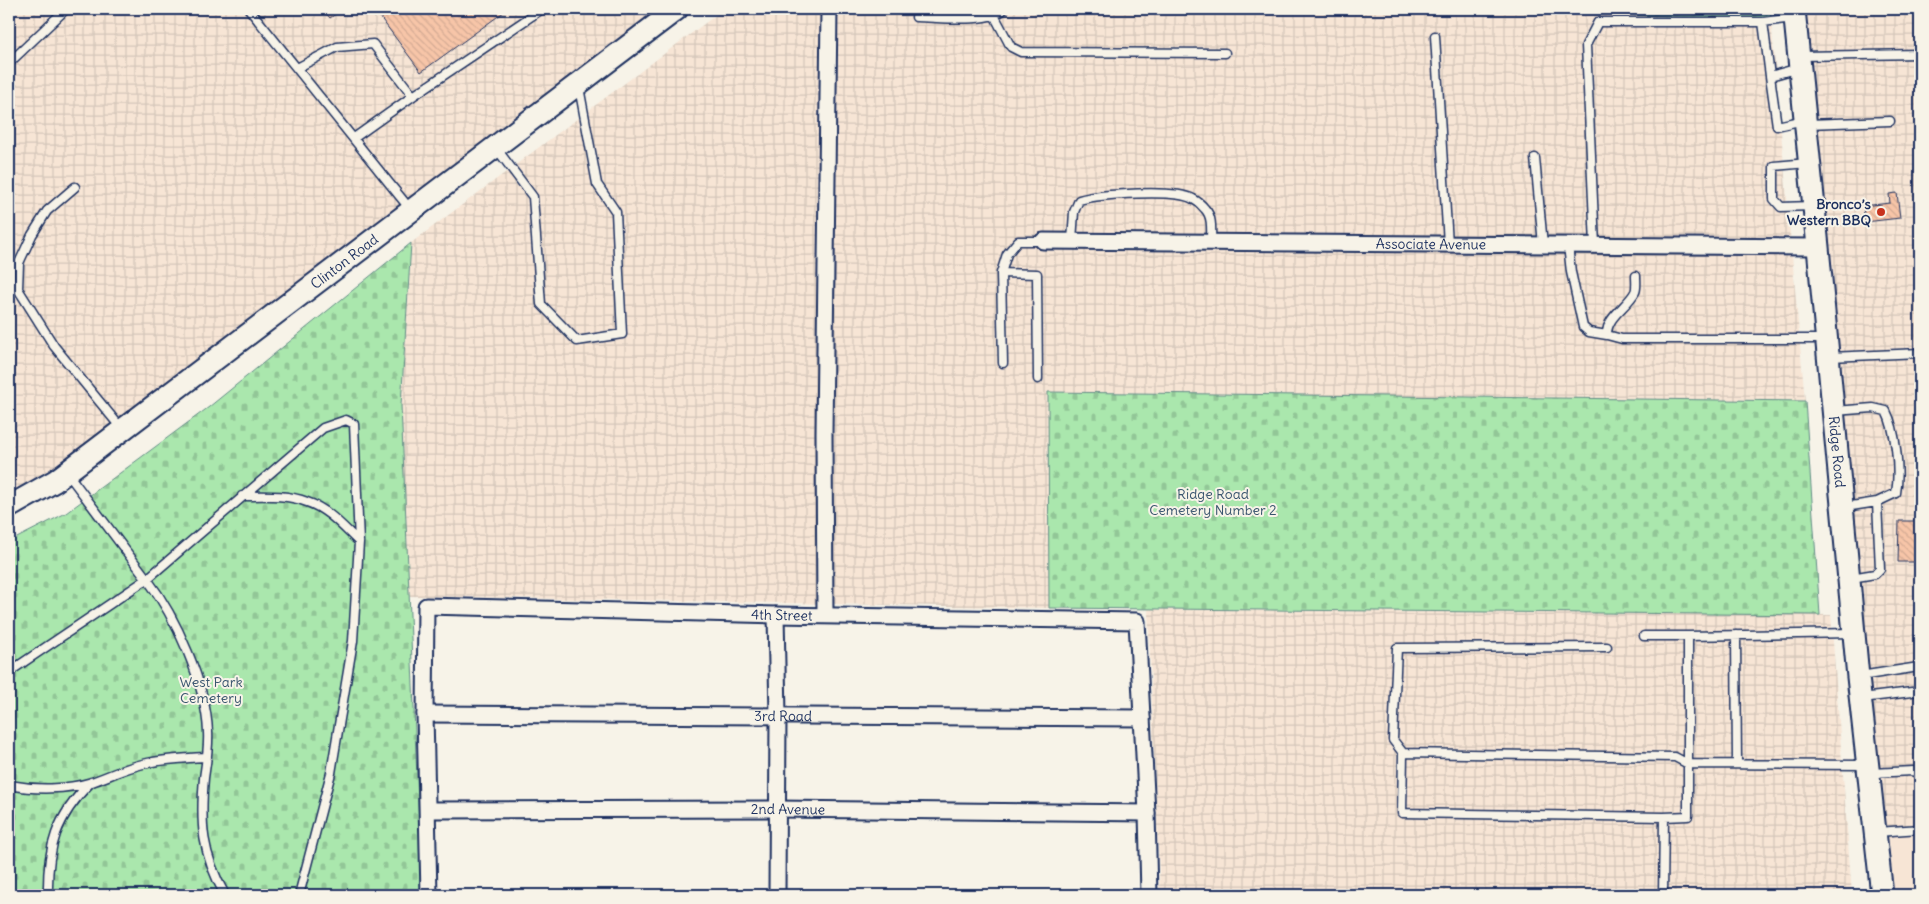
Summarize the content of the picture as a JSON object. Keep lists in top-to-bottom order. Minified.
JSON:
{"streets":{"main road":["Clinton Road","Ridge Road"],"street":["Associate Avenue","4th Street","3rd Road","2nd Avenue"]},"crossings":[["Associate Avenue","Ridge Road"],["4th Street","3rd Road"]],"parks":["Ridge Road Cemetery Number 2","West Park Cemetery"],"places":["Bronco’s Western BBQ"]}
